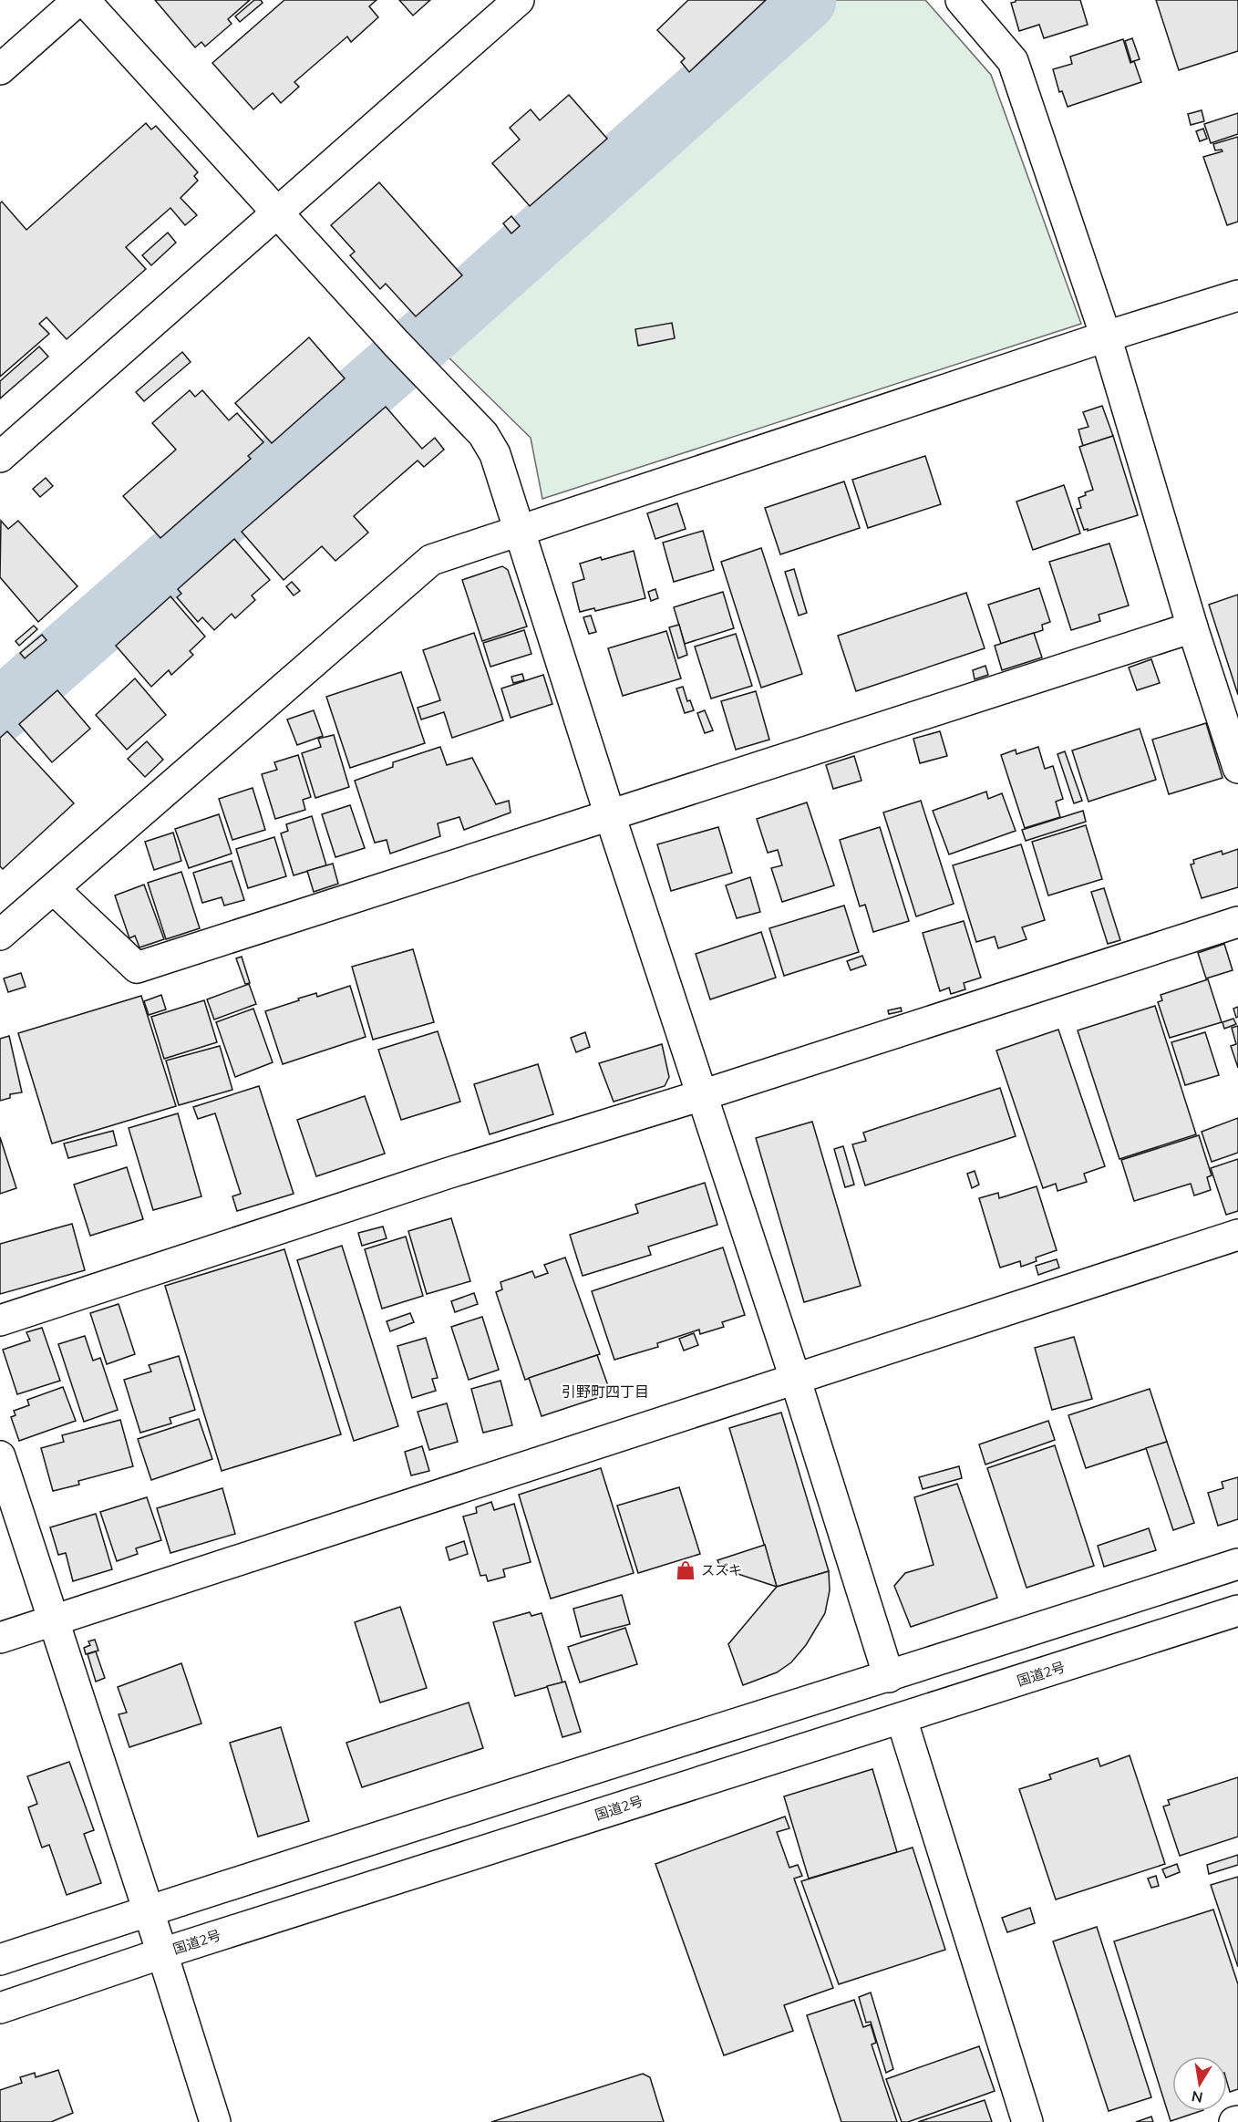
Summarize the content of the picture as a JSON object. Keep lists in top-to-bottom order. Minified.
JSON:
{"streets":{"main road":["国道2号"]},"districts":["引野町四丁目"],"places":{"shop":["スズキ"]},"north":"bottom"}
